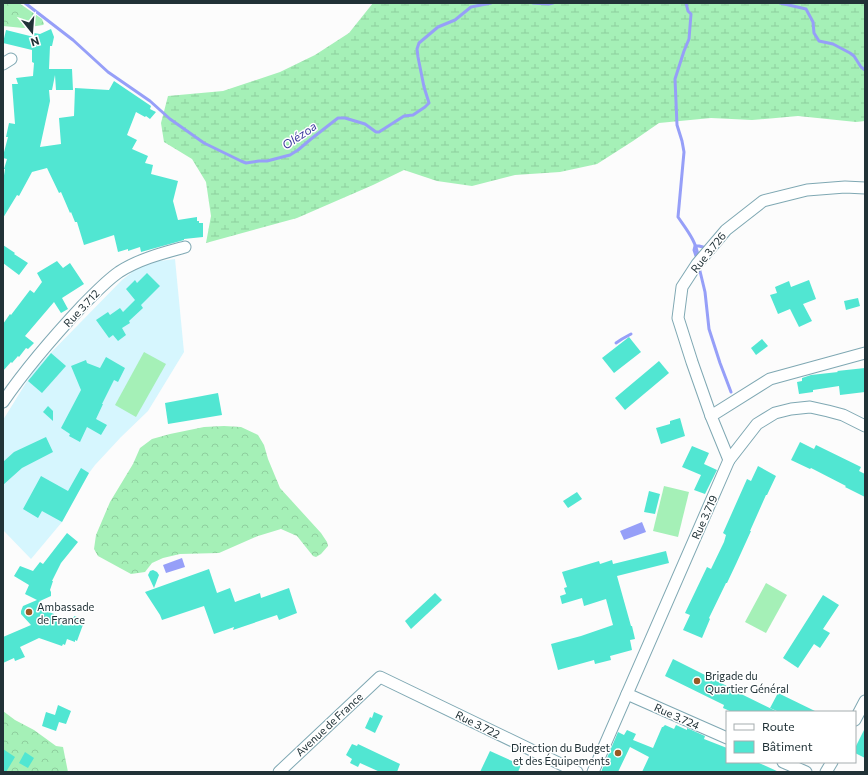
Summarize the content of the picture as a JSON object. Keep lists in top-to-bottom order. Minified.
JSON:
{"streets":{"street":["Rue 3.726","Rue 3.712","Rue 3.719","Rue 3.724","Avenue de France","Rue 3.722"]},"crossings":[["Rue 3.719","Rue 3.724"],["Avenue de France","Rue 3.722"]],"water":["Olézoa"],"places":["Ambassade de France","Brigade du Quartier Général","Direction du Budget et des Équipements"],"legend":["Route","Bâtiment"],"north":"bottom"}
